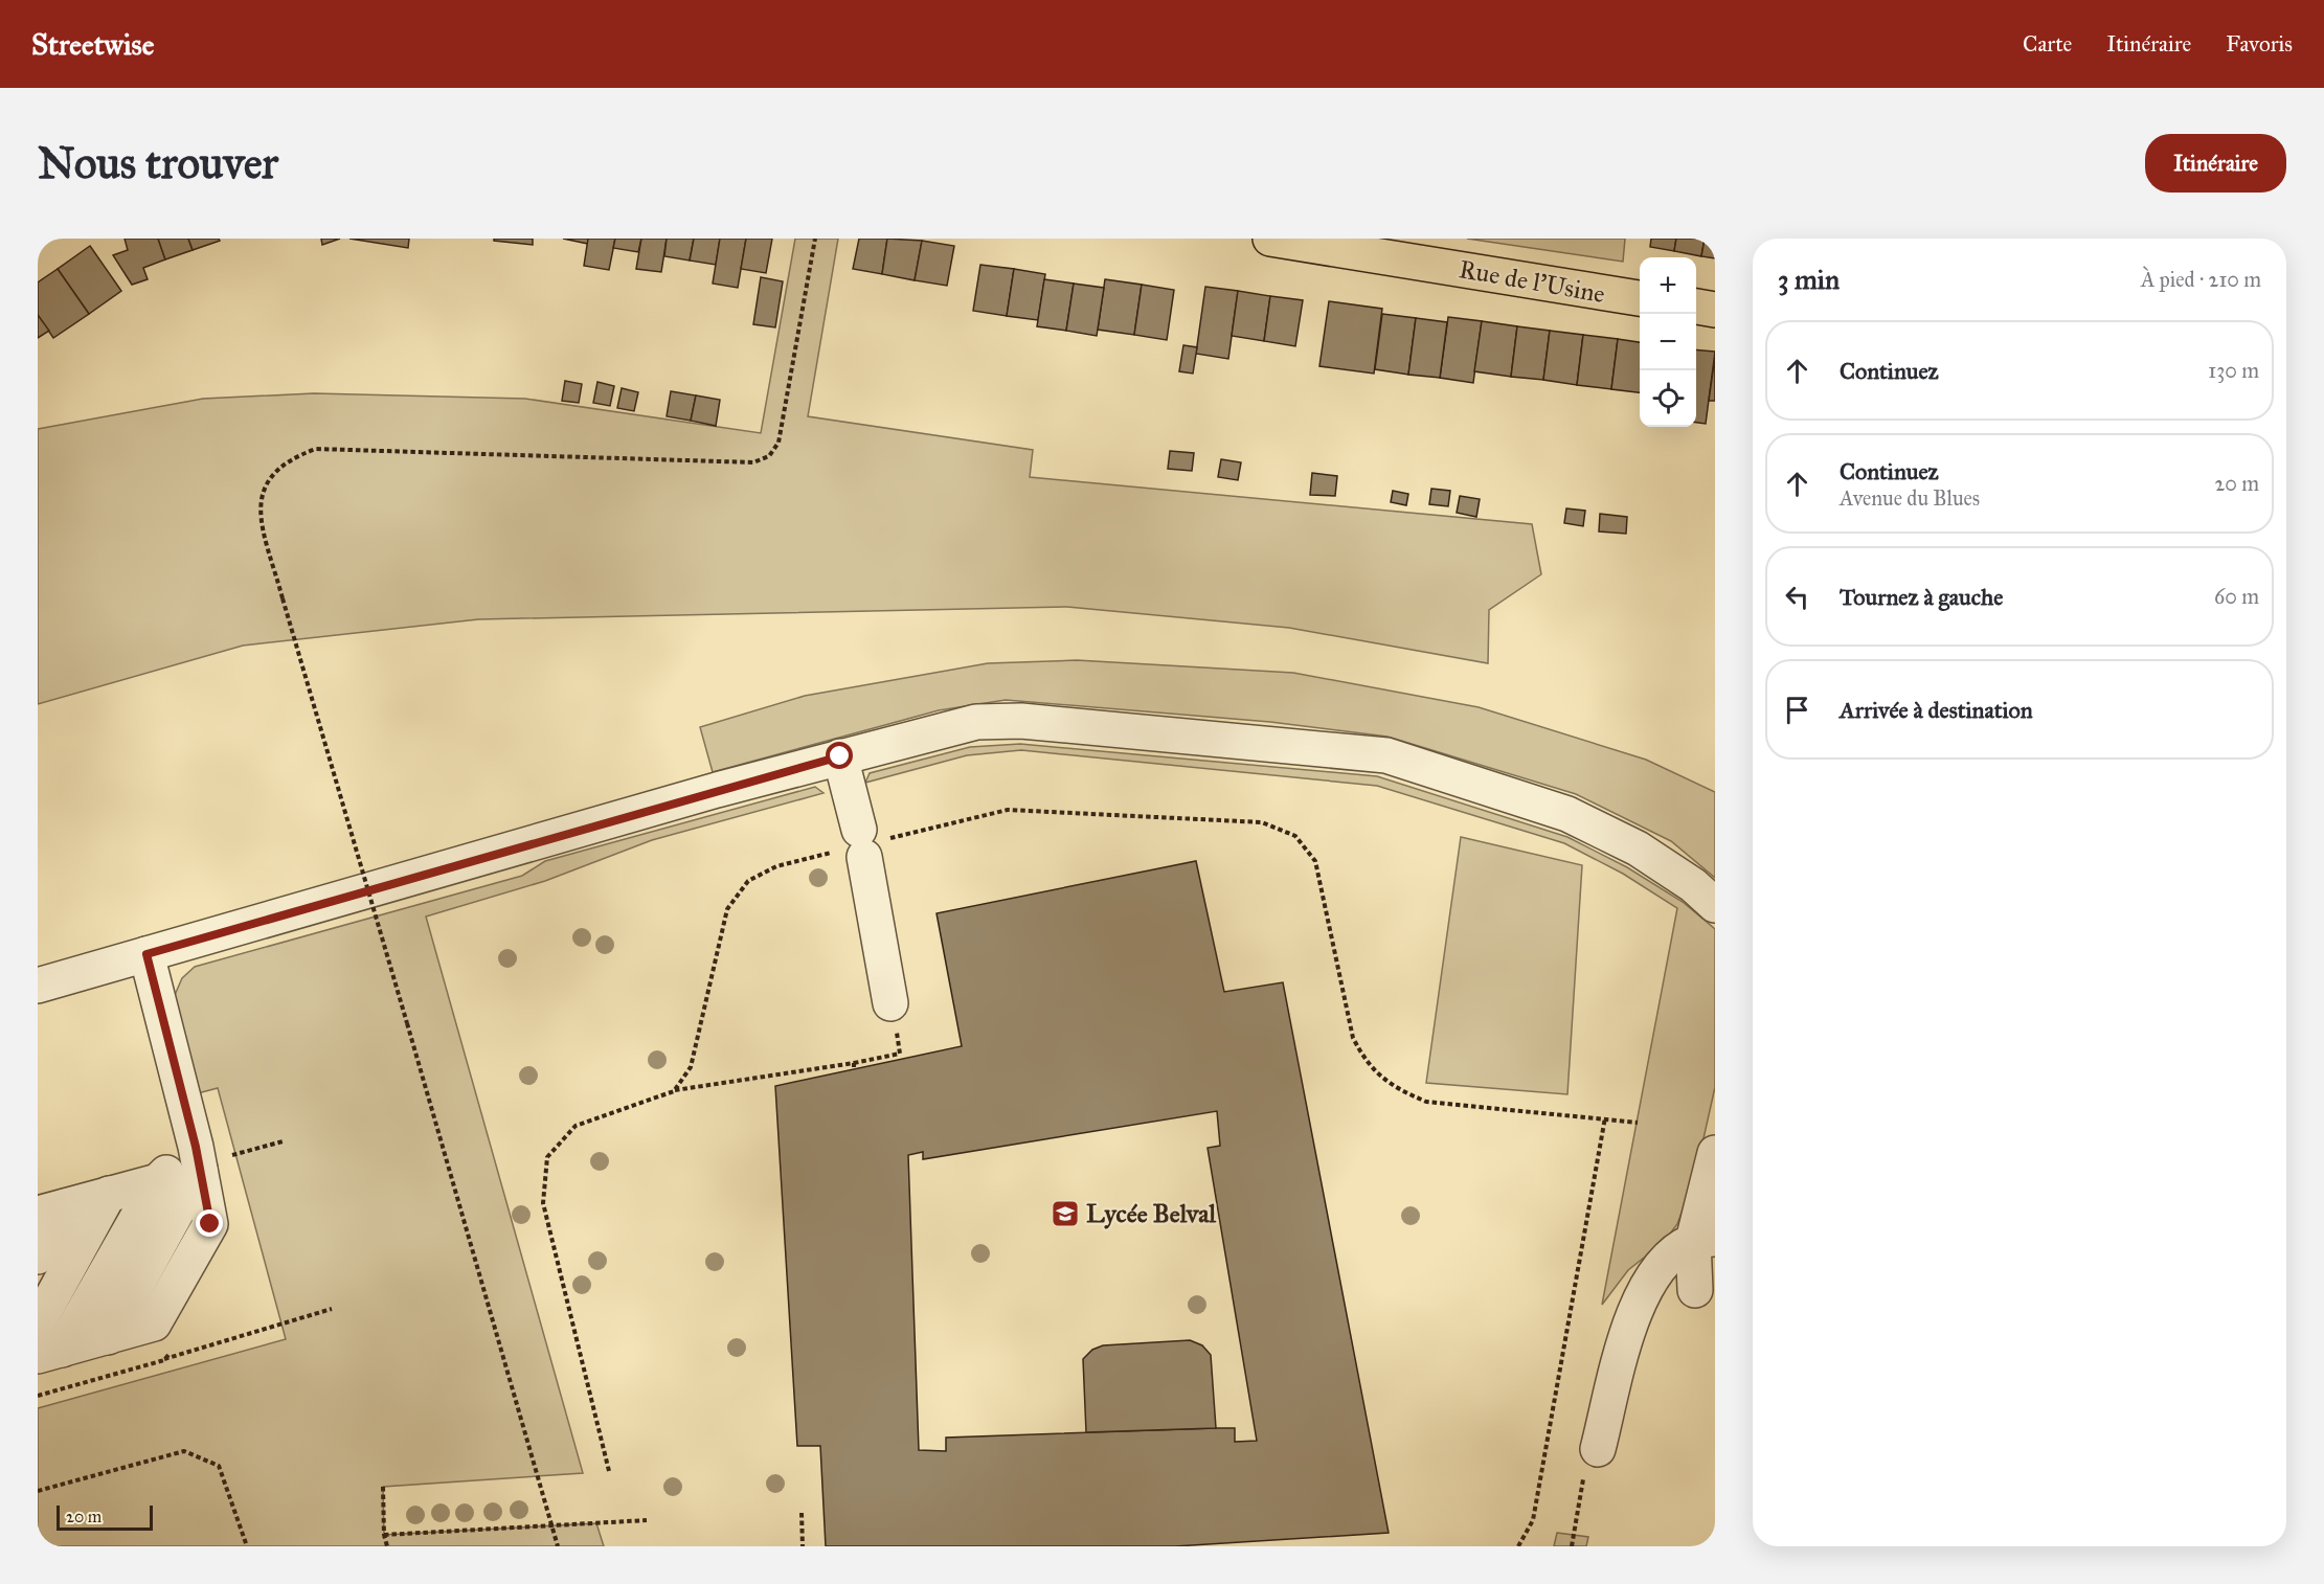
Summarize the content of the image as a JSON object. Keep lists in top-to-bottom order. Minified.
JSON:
{"streets":{"main road":["Rue de l'Usine"]},"places":{"school or university":["Lycée Belval"]},"scale_bar":"20 m","page":{"header":"Streetwise","nav":["Carte","Itinéraire","Favoris"],"buttons":"Itinéraire","title":"Nous trouver","heading":["3 min","À pied · 210 m"],"map_buttons":["+","−"],"list":[["Continuez","130 m"],["Continuez","Avenue du Blues","20 m"],["Tournez à gauche","60 m"],"Arrivée à destination"],"scale":"20 m"}}
